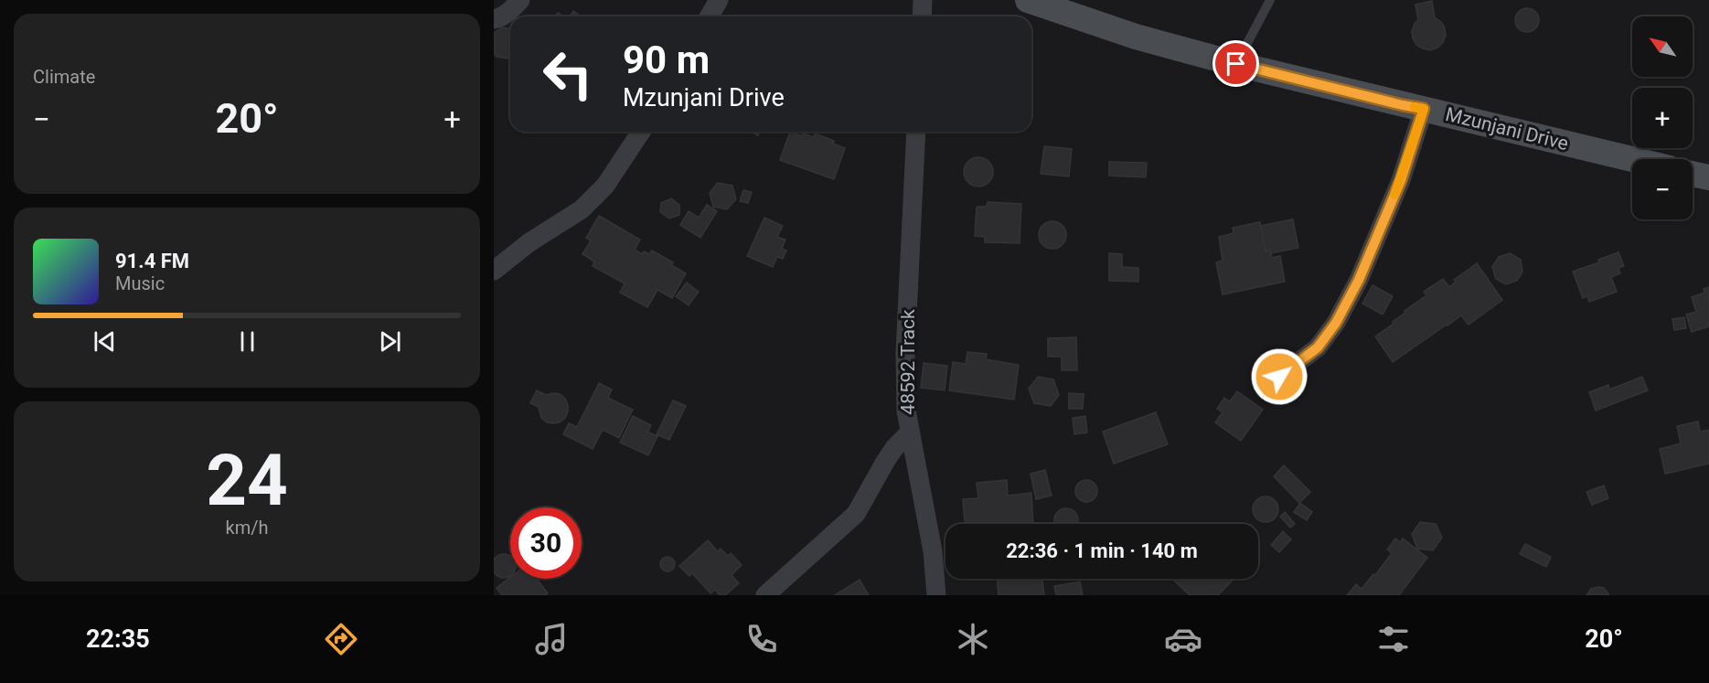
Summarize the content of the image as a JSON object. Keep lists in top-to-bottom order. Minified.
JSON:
{"streets":{"main road":["Mzunjani Drive"],"street":["48592 Track"]},"north":"top left","page":{"tile":["Climate",["24","km/h"]],"map_buttons":["+","−"],"turn":["90 m","Mzunjani Drive"],"heat":["−","20°","+"],"song":["91.4 FM","Music"],"limit":"30","trip":"22:36 · 1 min · 140 m","tabs":["22:35","20°"]}}
